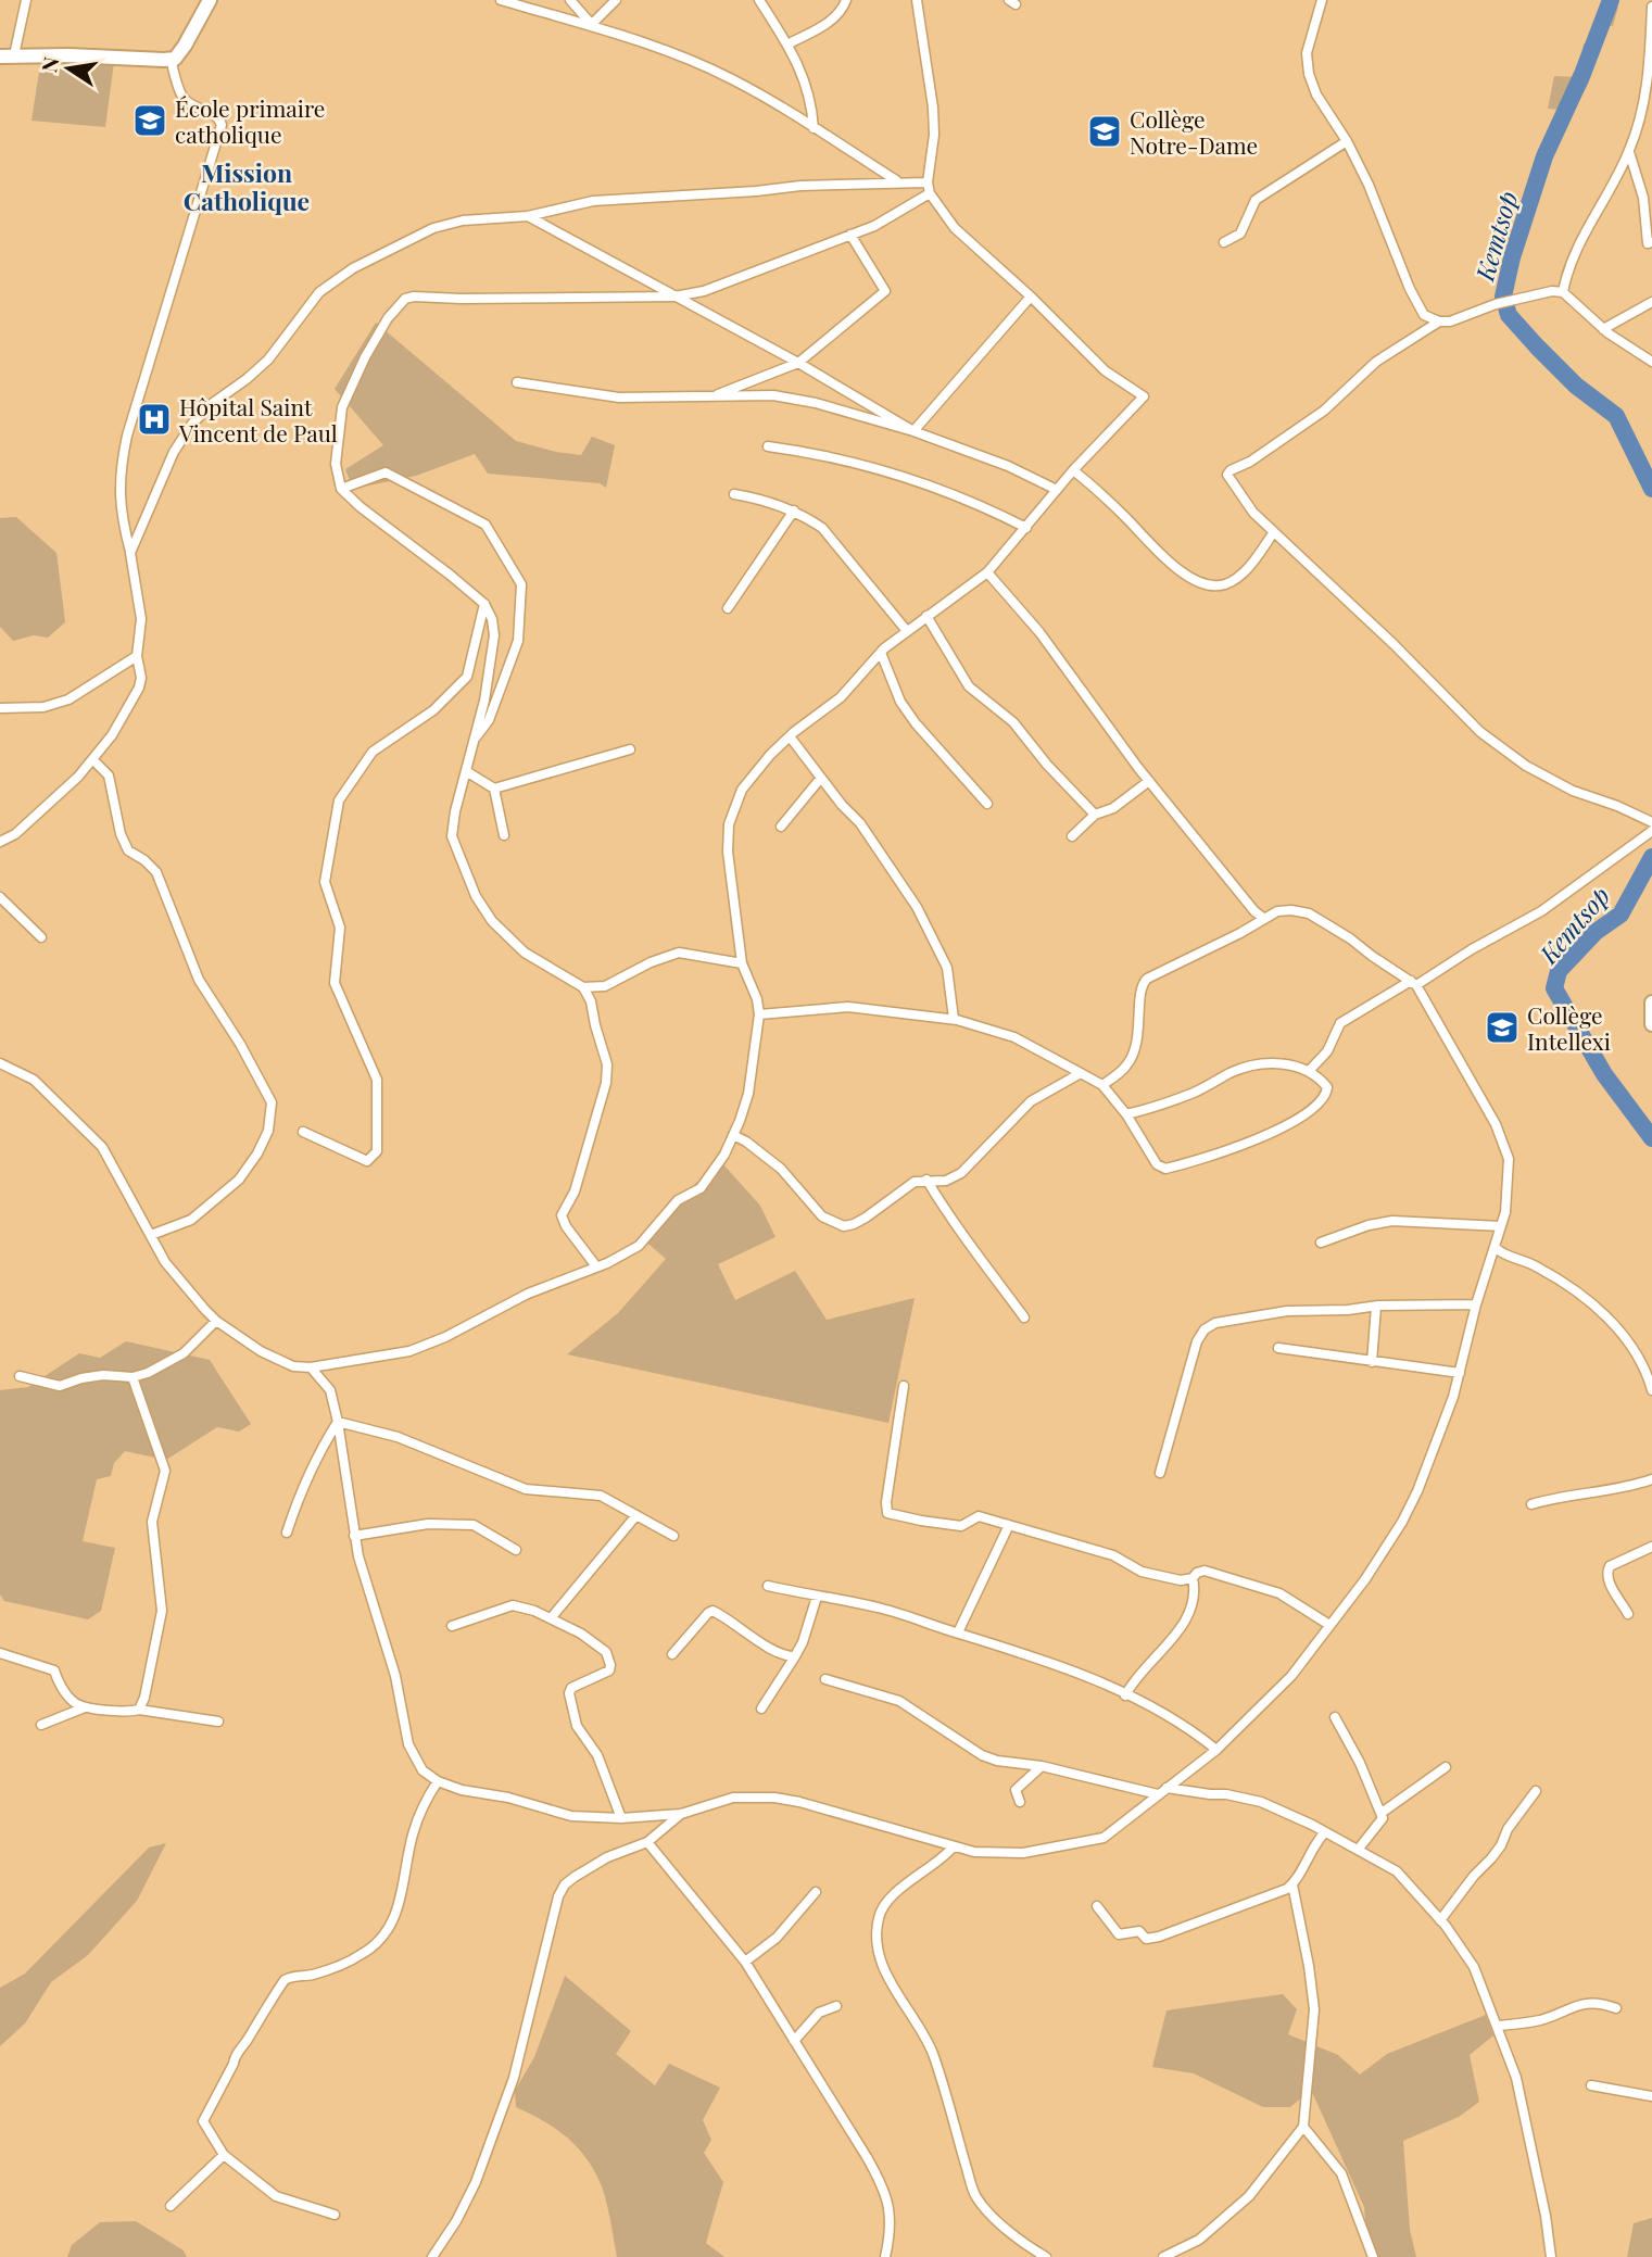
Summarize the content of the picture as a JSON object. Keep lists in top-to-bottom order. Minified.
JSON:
{"districts":["Mission Catholique"],"water":["Kemtsop"],"places":{"school or university":["École primaire catholique","Collège Notre-Dame","Collège Intellexi"],"hospital":["Hôpital Saint Vincent de Paul"]},"north":"left"}
